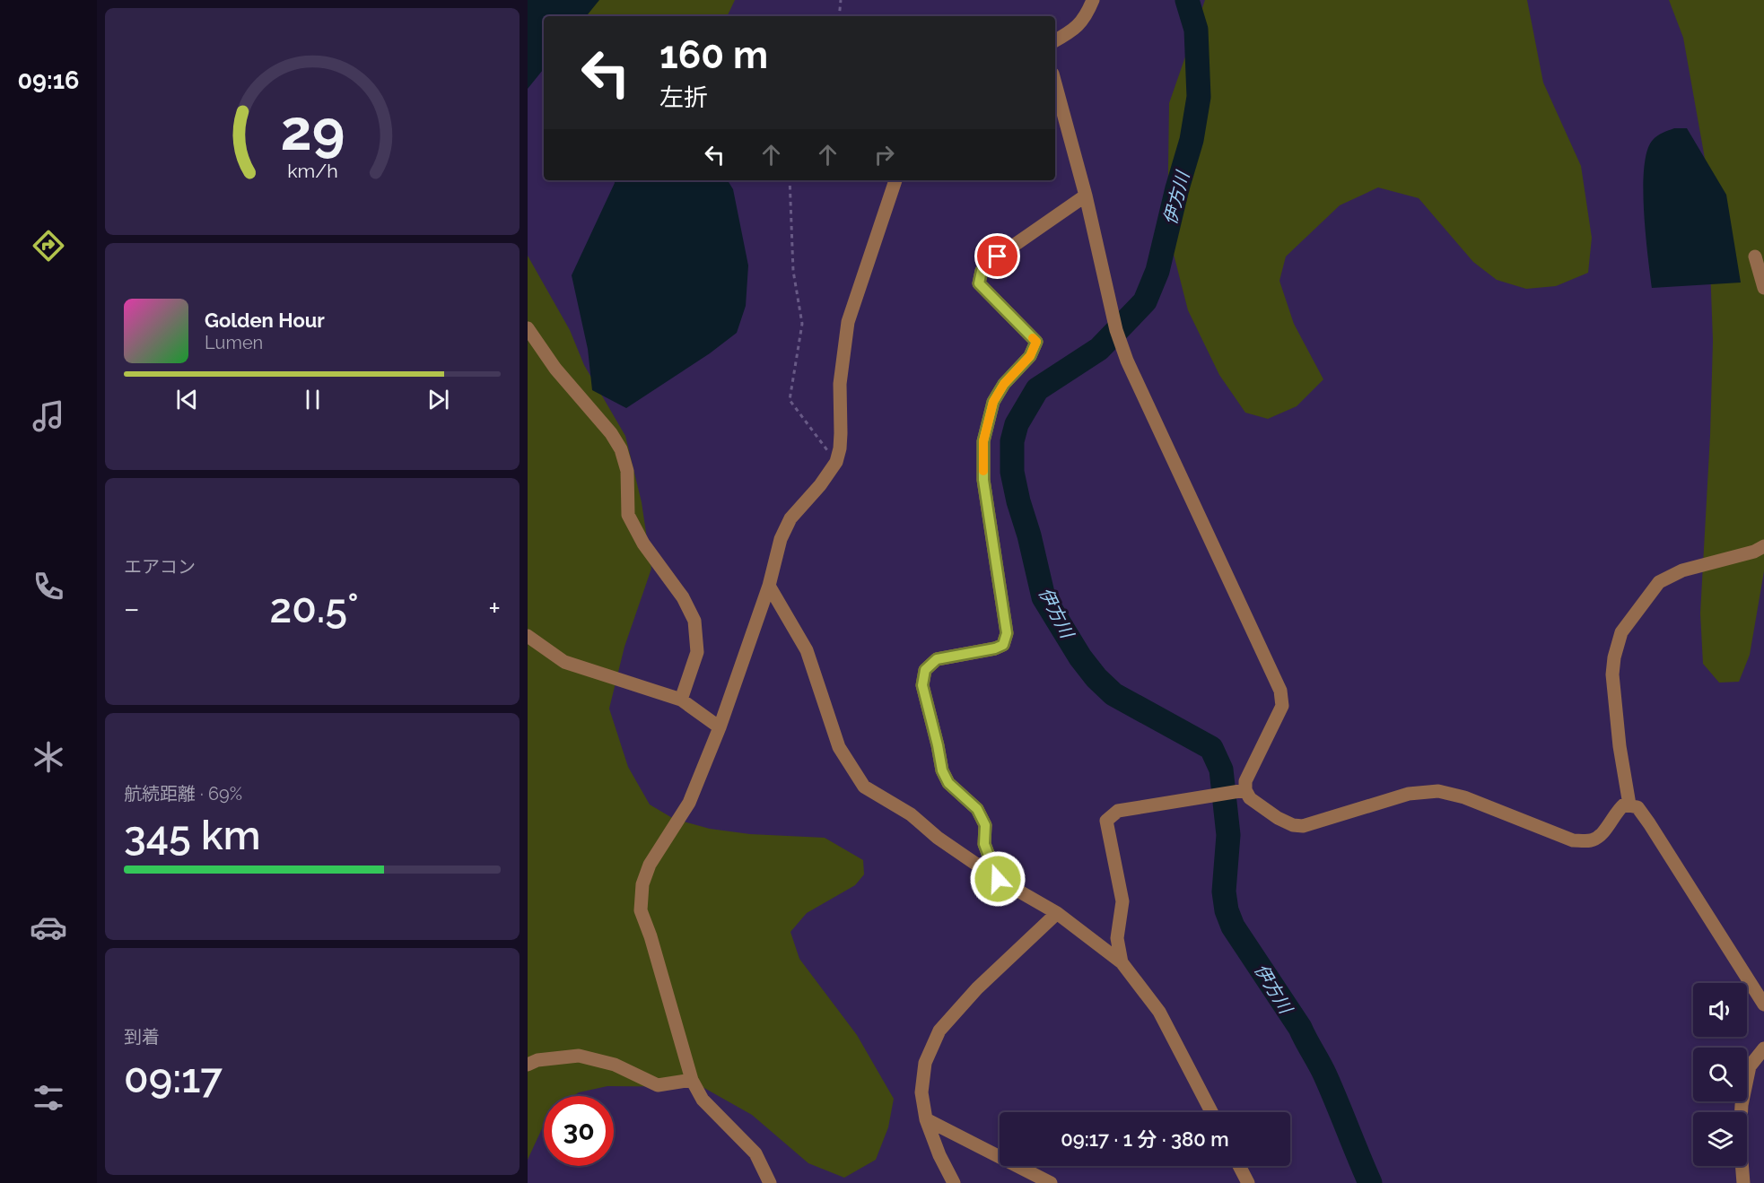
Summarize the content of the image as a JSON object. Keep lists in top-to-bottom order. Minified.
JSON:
{"water":["伊方川"],"page":{"tabs":"09:16","turn":["160 m","左折"],"song":["Golden Hour","Lumen"],"tile":["エアコン",["航続距離 · 69%","345 km"],["到着","09:17"]],"heat":["−","20.5°","+"],"limit":"30","trip":"09:17 · 1 分 · 380 m","gauge":["29","km/h"]}}
